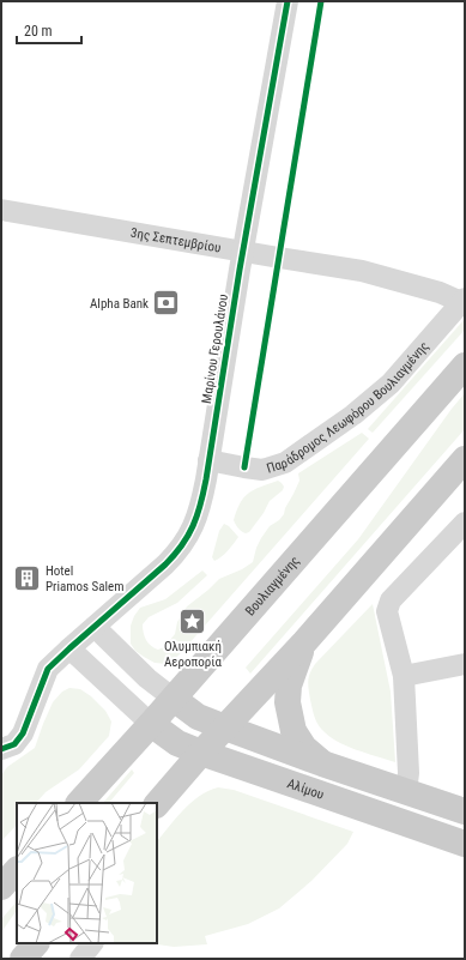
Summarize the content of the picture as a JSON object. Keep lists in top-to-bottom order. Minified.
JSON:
{"streets":{"main road":["Βουλιαγμένης","Αλίμου"],"street":["3ης Σεπτεμβρίου","Μαρίνου Γερουλάνου","Παράδρομος Λεωφόρου Βουλιαγμένης"]},"crossings":[["3ης Σεπτεμβρίου","Μαρίνου Γερουλάνου"],["3ης Σεπτεμβρίου","Παράδρομος Λεωφόρου Βουλιαγμένης"],["Μαρίνου Γερουλάνου","Παράδρομος Λεωφόρου Βουλιαγμένης"],["Βουλιαγμένης","Αλίμου"]],"places":{"bank":["Alpha Bank"],"building":["Hotel Priamos Salem"],"place":["Ολυμπιακή Αεροπορία"]},"scale_bar":"20 m"}
